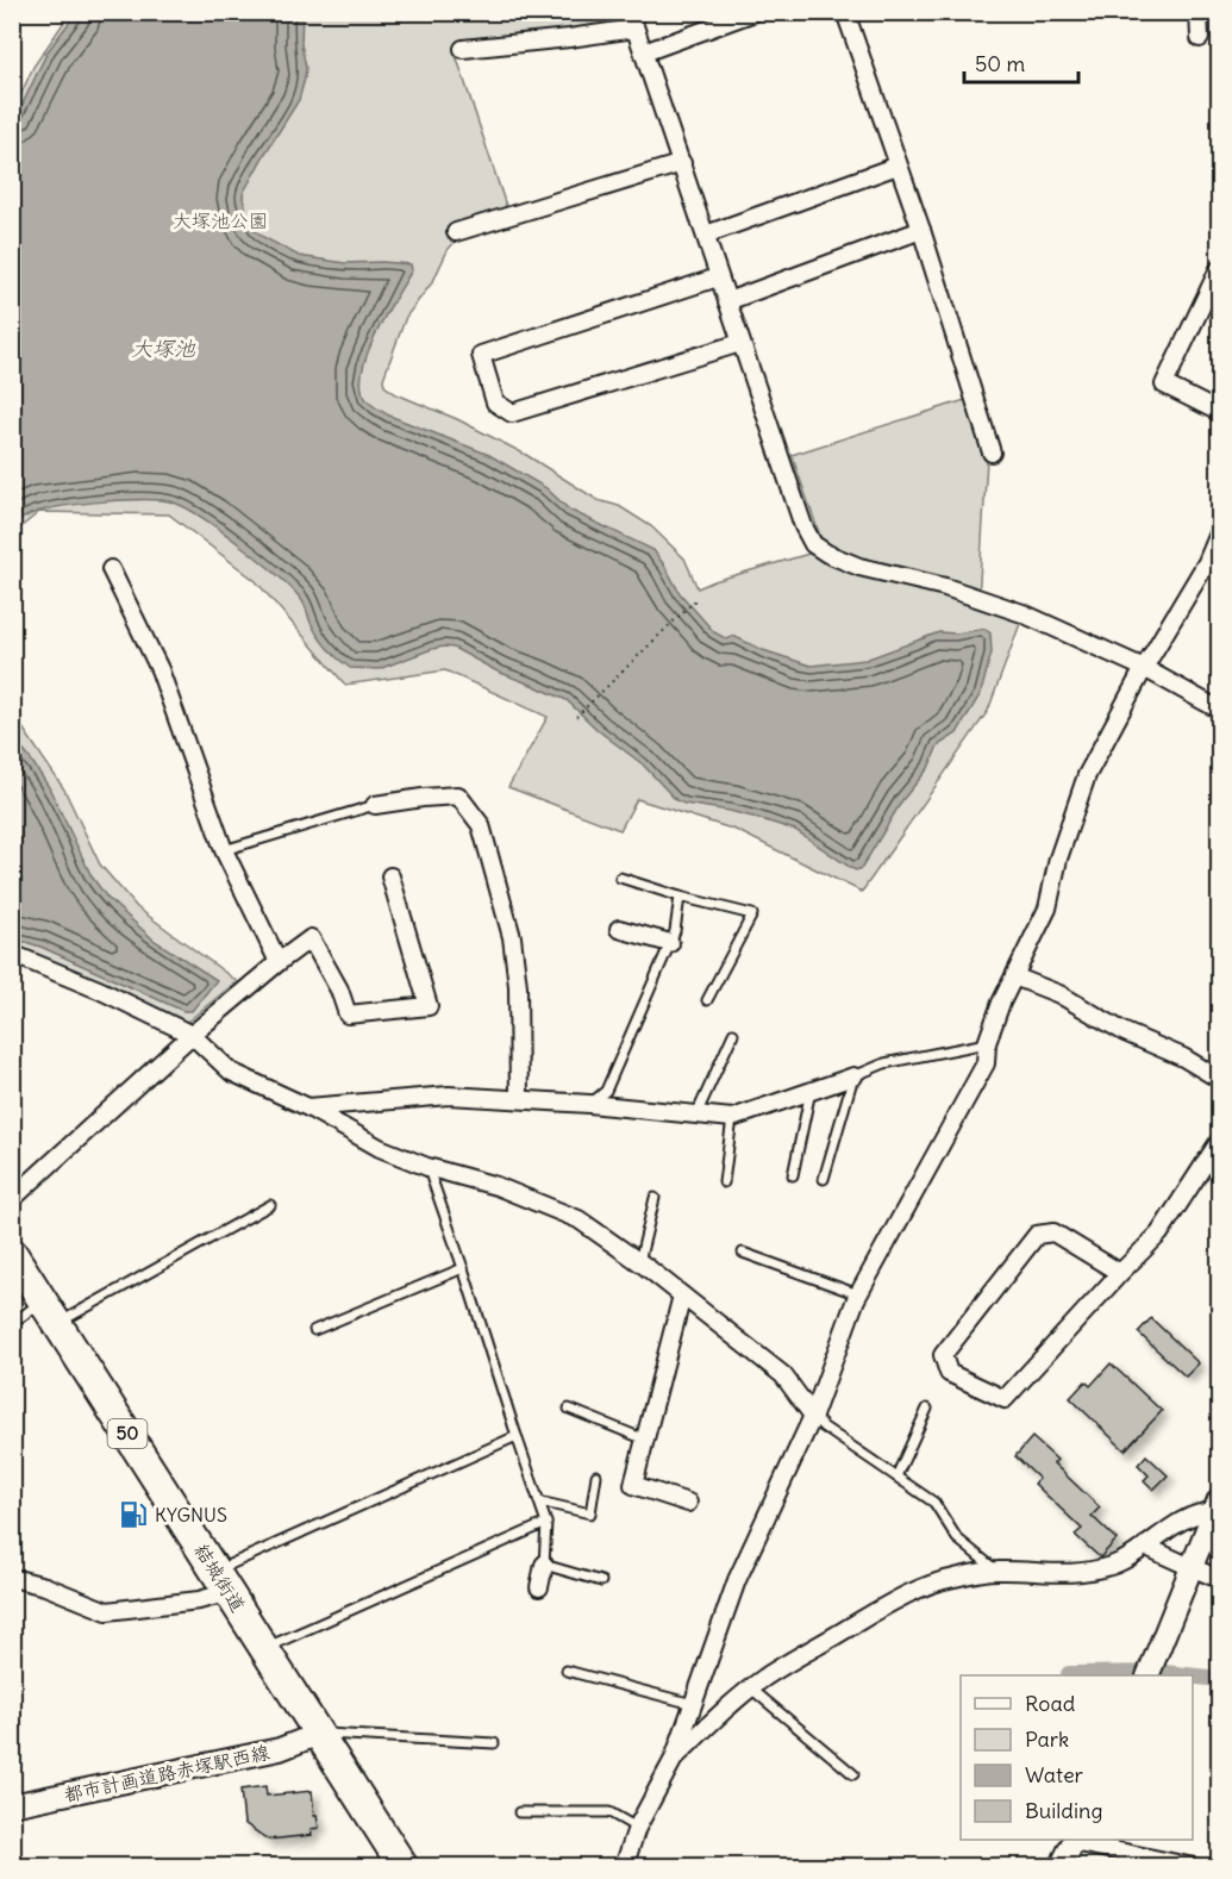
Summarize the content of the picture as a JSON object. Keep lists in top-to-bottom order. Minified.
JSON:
{"streets":{"highway":["50","結城街道"],"street":["都市計画道路赤塚駅西線"]},"crossings":[["結城街道","都市計画道路赤塚駅西線"]],"water":["大塚池"],"parks":["大塚池公園"],"places":{"fuel station":["KYGNUS"]},"legend":["Road","Park","Water","Building"],"scale_bar":"50 m"}
